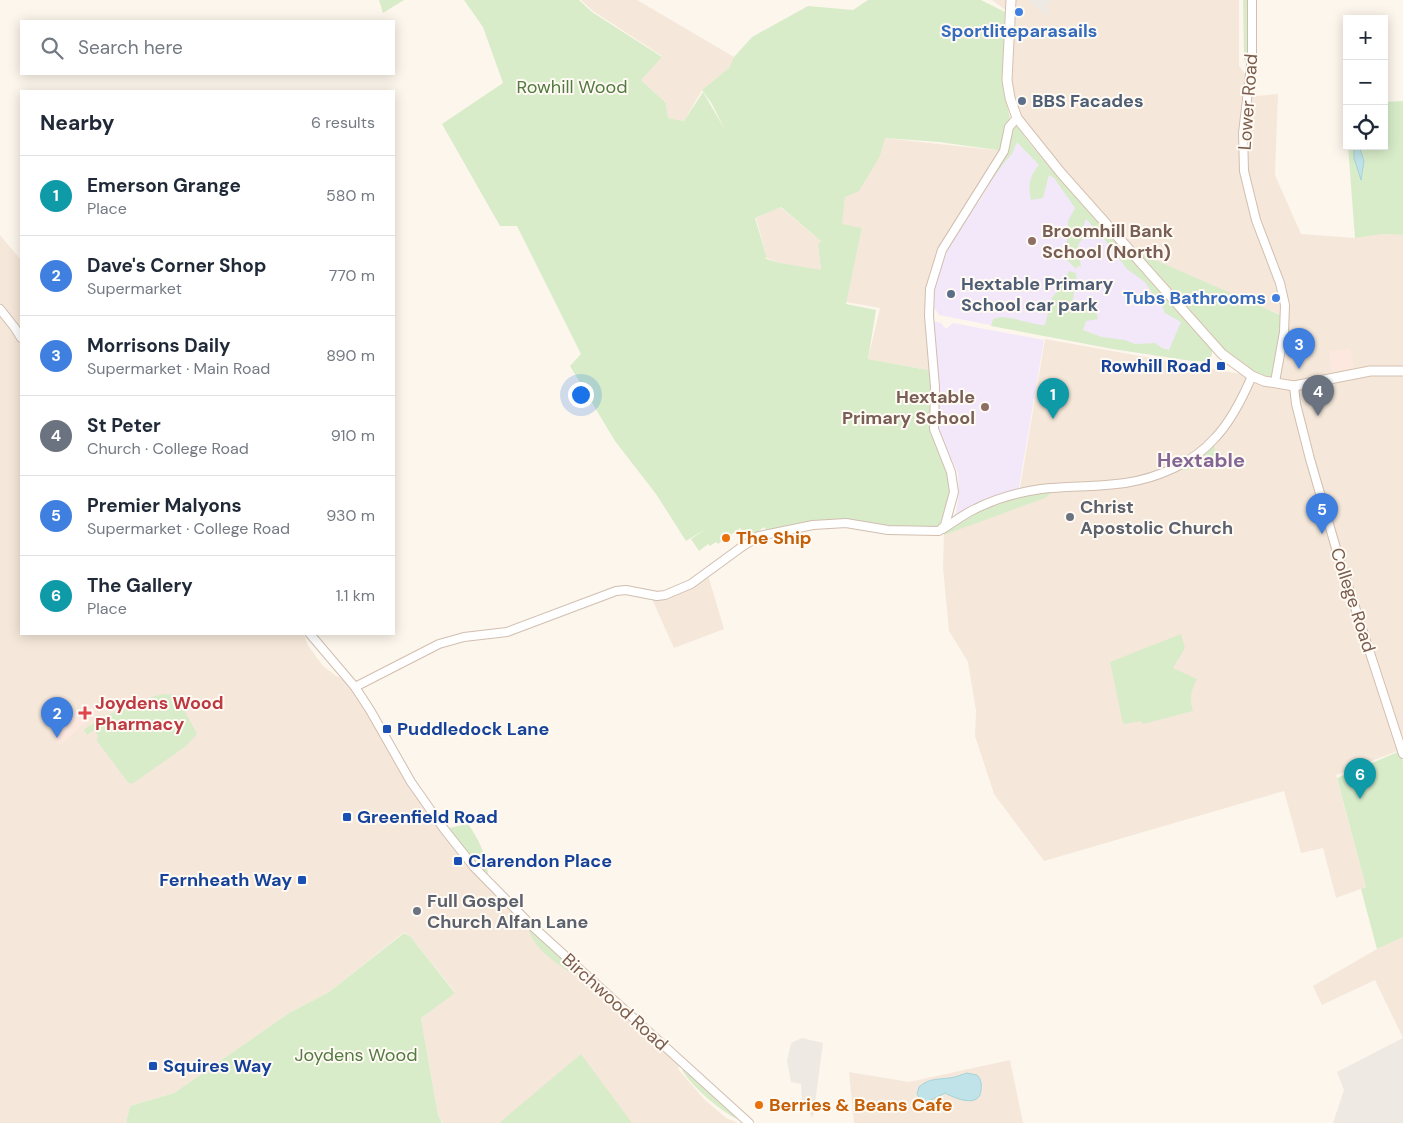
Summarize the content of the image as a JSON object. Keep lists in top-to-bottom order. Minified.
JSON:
{"streets":{"street":["Lower Road","College Road","Birchwood Road"]},"districts":["Hextable"],"parks":["Rowhill Wood","Joydens Wood"],"places":{"other":["Sportliteparasails","BBS Facades","Broomhill Bank School (North)","Hextable Primary School car park","Tubs Bathrooms","Hextable Primary School","Christ Apostolic Church","The Ship","Full Gospel Church Alfan Lane","Berries & Beans Cafe"],"transit":["Rowhill Road","Puddledock Lane","Greenfield Road","Clarendon Place","Fernheath Way","Squires Way"],"health":["Joydens Wood Pharmacy"]},"page":{"map_buttons":["+","−"],"search":"Search here","heading":["Nearby","6 results"],"list":[{"mark":"1","name":"Emerson Grange","note":"Place","value":"580 m"},{"mark":"2","name":"Dave's Corner Shop","note":"Supermarket","value":"770 m"},{"mark":"3","name":"Morrisons Daily","note":"Supermarket · Main Road","value":"890 m"},{"mark":"4","name":"St Peter","note":"Church · College Road","value":"910 m"},{"mark":"5","name":"Premier Malyons","note":"Supermarket · College Road","value":"930 m"},{"mark":"6","name":"The Gallery","note":"Place","value":"1.1 km"}],"pins":["3","4","1","5","2","6"]}}
